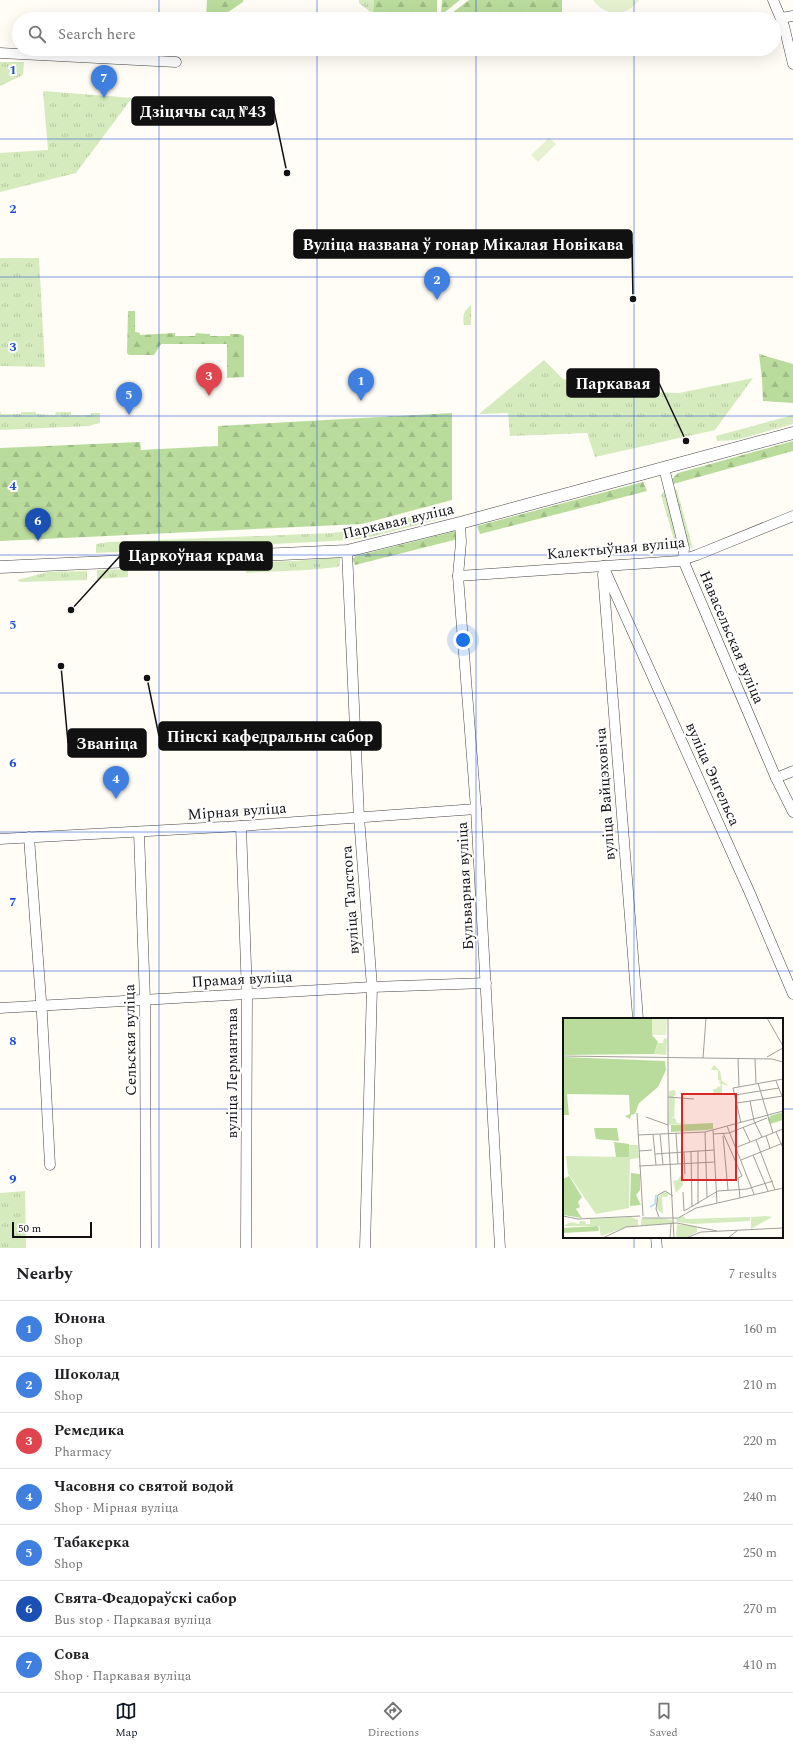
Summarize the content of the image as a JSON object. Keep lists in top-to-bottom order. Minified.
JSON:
{"streets":{"street":["Паркавая вуліца","Калектыўная вуліца","Навасельская вуліца","вуліца Энгельса","вуліца Вайцэховіча","Мірная вуліца","Бульварная вуліца","вуліца Талстога","Прамая вуліца","Сельская вуліца","вуліца Лермантава"]},"crossings":[["Паркавая вуліца","Навасельская вуліца"],["Паркавая вуліца","Бульварная вуліца"],["Паркавая вуліца","вуліца Талстога"],["Калектыўная вуліца","Навасельская вуліца"],["Калектыўная вуліца","вуліца Энгельса"],["Калектыўная вуліца","вуліца Вайцэховіча"],["Калектыўная вуліца","Бульварная вуліца"],["вуліца Энгельса","вуліца Вайцэховіча"],["Мірная вуліца","Бульварная вуліца"],["Мірная вуліца","вуліца Талстога"],["Мірная вуліца","Сельская вуліца"],["Мірная вуліца","вуліца Лермантава"],["Бульварная вуліца","Прамая вуліца"],["вуліца Талстога","Прамая вуліца"],["Прамая вуліца","Сельская вуліца"],["Прамая вуліца","вуліца Лермантава"]],"places":["Дзіцячы сад №43","Вуліца названа ў гонар Мікалая Новікава","Паркавая","Царкоўная крама","Званіца","Пінскі кафедральны сабор"],"scale_bar":"50 m","page":{"search":"Search here","pins":["7","2","3","1","5","6","4"],"scale":"50 m","heading":["Nearby","7 results"],"list":[{"mark":"1","name":"Юнона","note":"Shop","value":"160 m"},{"mark":"2","name":"Шоколад","note":"Shop","value":"210 m"},{"mark":"3","name":"Ремедика","note":"Pharmacy","value":"220 m"},{"mark":"4","name":"Часовня со святой водой","note":"Shop · Мірная вуліца","value":"240 m"},{"mark":"5","name":"Табакерка","note":"Shop","value":"250 m"},{"mark":"6","name":"Свята-Феадораўскі сабор","note":"Bus stop · Паркавая вуліца","value":"270 m"},{"mark":"7","name":"Сова","note":"Shop · Паркавая вуліца","value":"410 m"}],"nav":["Map","Directions","Saved"]},"grid":{"rows":["1","2","3","4","5","6","7","8","9"]}}
